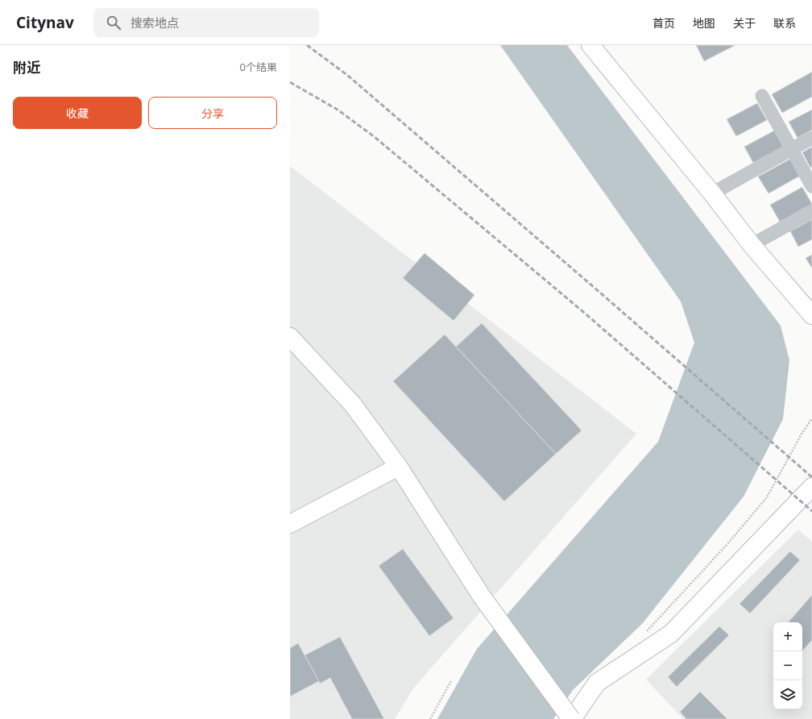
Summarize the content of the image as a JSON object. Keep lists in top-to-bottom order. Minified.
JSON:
{"page":{"header":"Citynav","search":"搜索地点","nav":["首页","地图","关于","联系"],"heading":["附近","0个结果"],"buttons":["收藏","分享"],"map_buttons":["+","−"]}}
